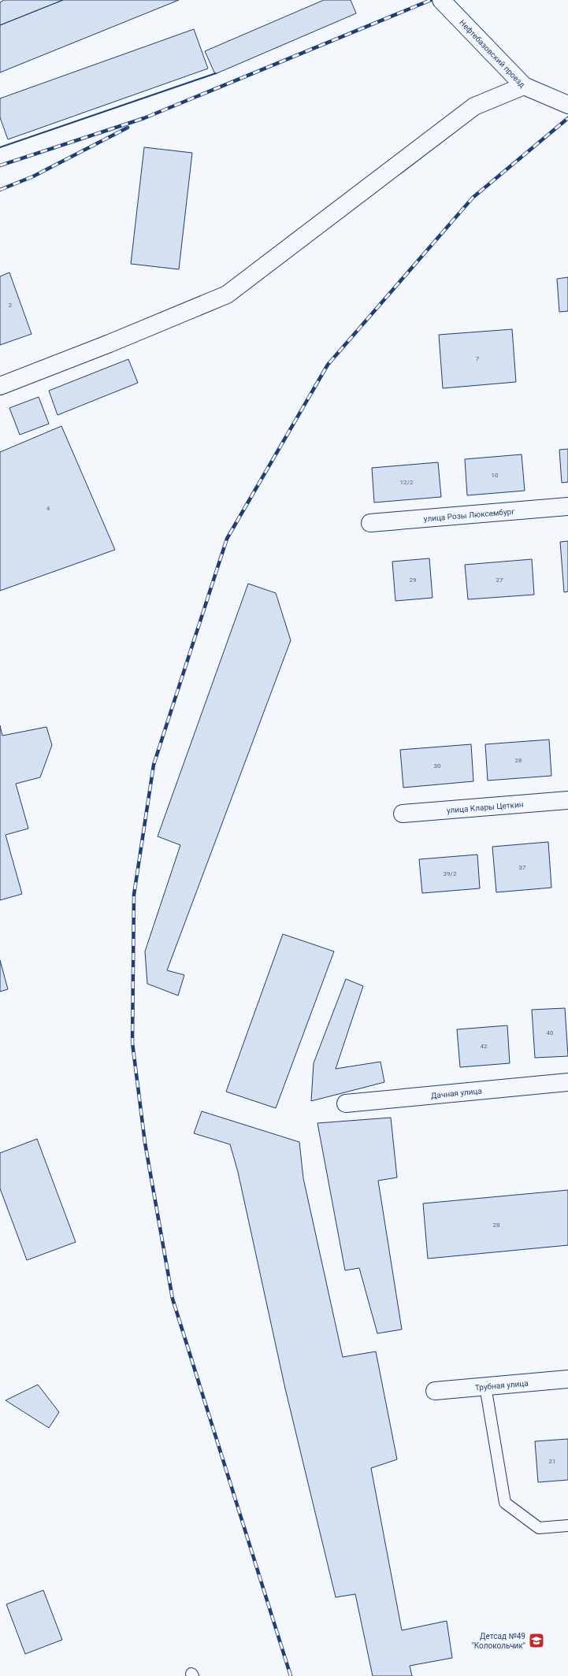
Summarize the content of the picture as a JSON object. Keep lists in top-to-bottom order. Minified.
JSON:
{"streets":{"street":["Нефтебазовский проезд","улица Розы Люксембург","улица Клары Цеткин","Дачная улица","Трубная улица"]},"places":{"school or university":["Детсад №49 \"Колокольчик\""]},"house_numbers":["2","7","10","12/2","4","29","27","28","30","37","39/2","40","42","28","21"]}
